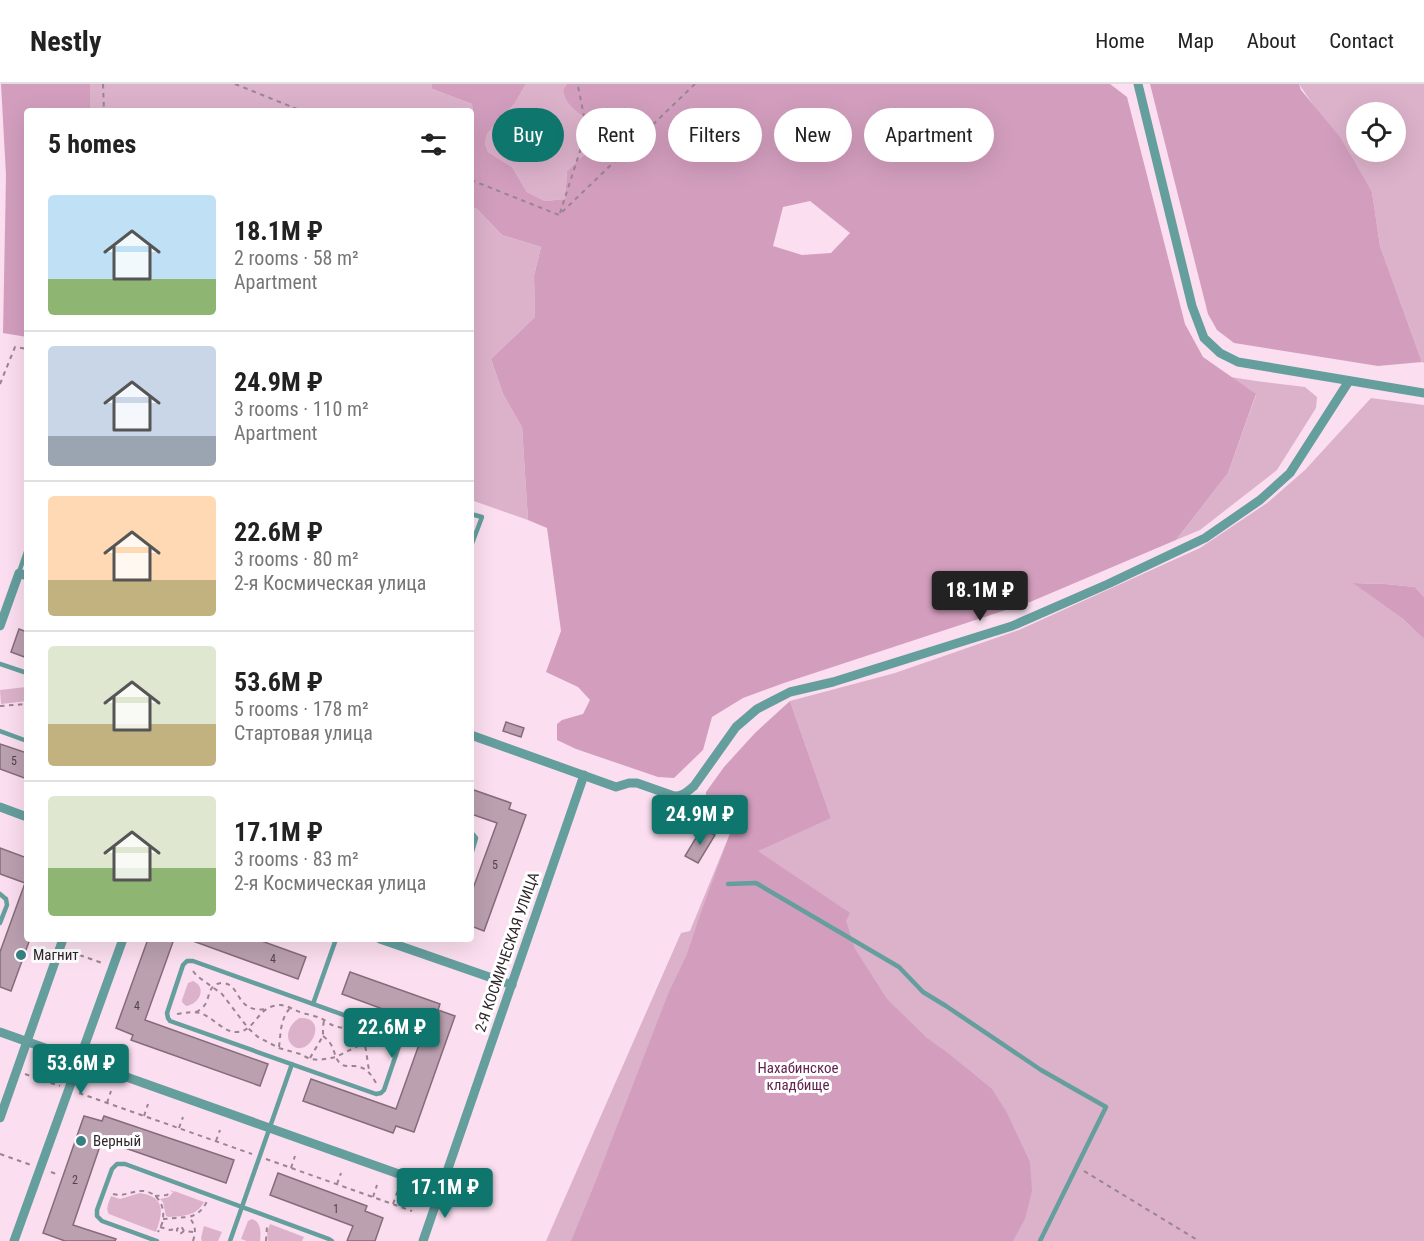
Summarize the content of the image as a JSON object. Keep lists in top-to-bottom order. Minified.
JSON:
{"streets":{"street":["2-Я КОСМИЧЕСКАЯ УЛИЦА"]},"parks":["Нахабинское кладбище"],"places":["Магнит","Верный"],"house_numbers":["5","5","4","4","2","1"],"page":{"header":"Nestly","nav":["Home","Map","About","Contact"],"chip":["Buy","Rent","Filters","New","Apartment"],"heading":"5 homes","list":[{"name":"18.1M ₽","note":"2 rooms · 58 m² · Apartment"},{"name":"24.9M ₽","note":"3 rooms · 110 m² · Apartment"},{"name":"22.6M ₽","note":"3 rooms · 80 m² · 2-я Космическая улица"},{"name":"53.6M ₽","note":"5 rooms · 178 m² · Стартовая улица"},{"name":"17.1M ₽","note":"3 rooms · 83 m² · 2-я Космическая улица"}],"price":["18.1M ₽","24.9M ₽","22.6M ₽","53.6M ₽","17.1M ₽"]}}
